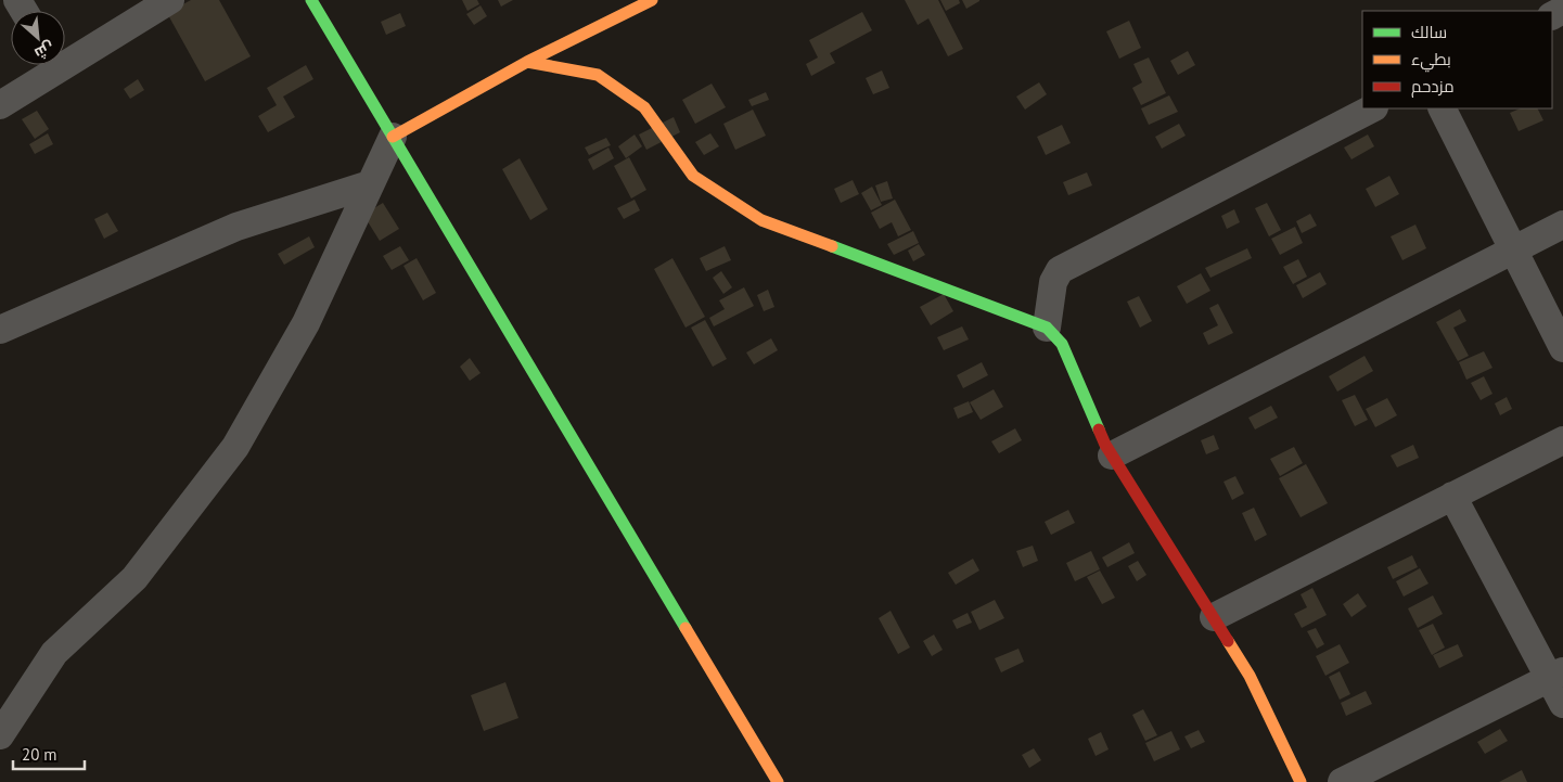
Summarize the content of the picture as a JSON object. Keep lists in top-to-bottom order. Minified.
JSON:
{"legend":["سالك","بطيء","مزدحم"],"scale_bar":"20 m","north":"bottom right"}
